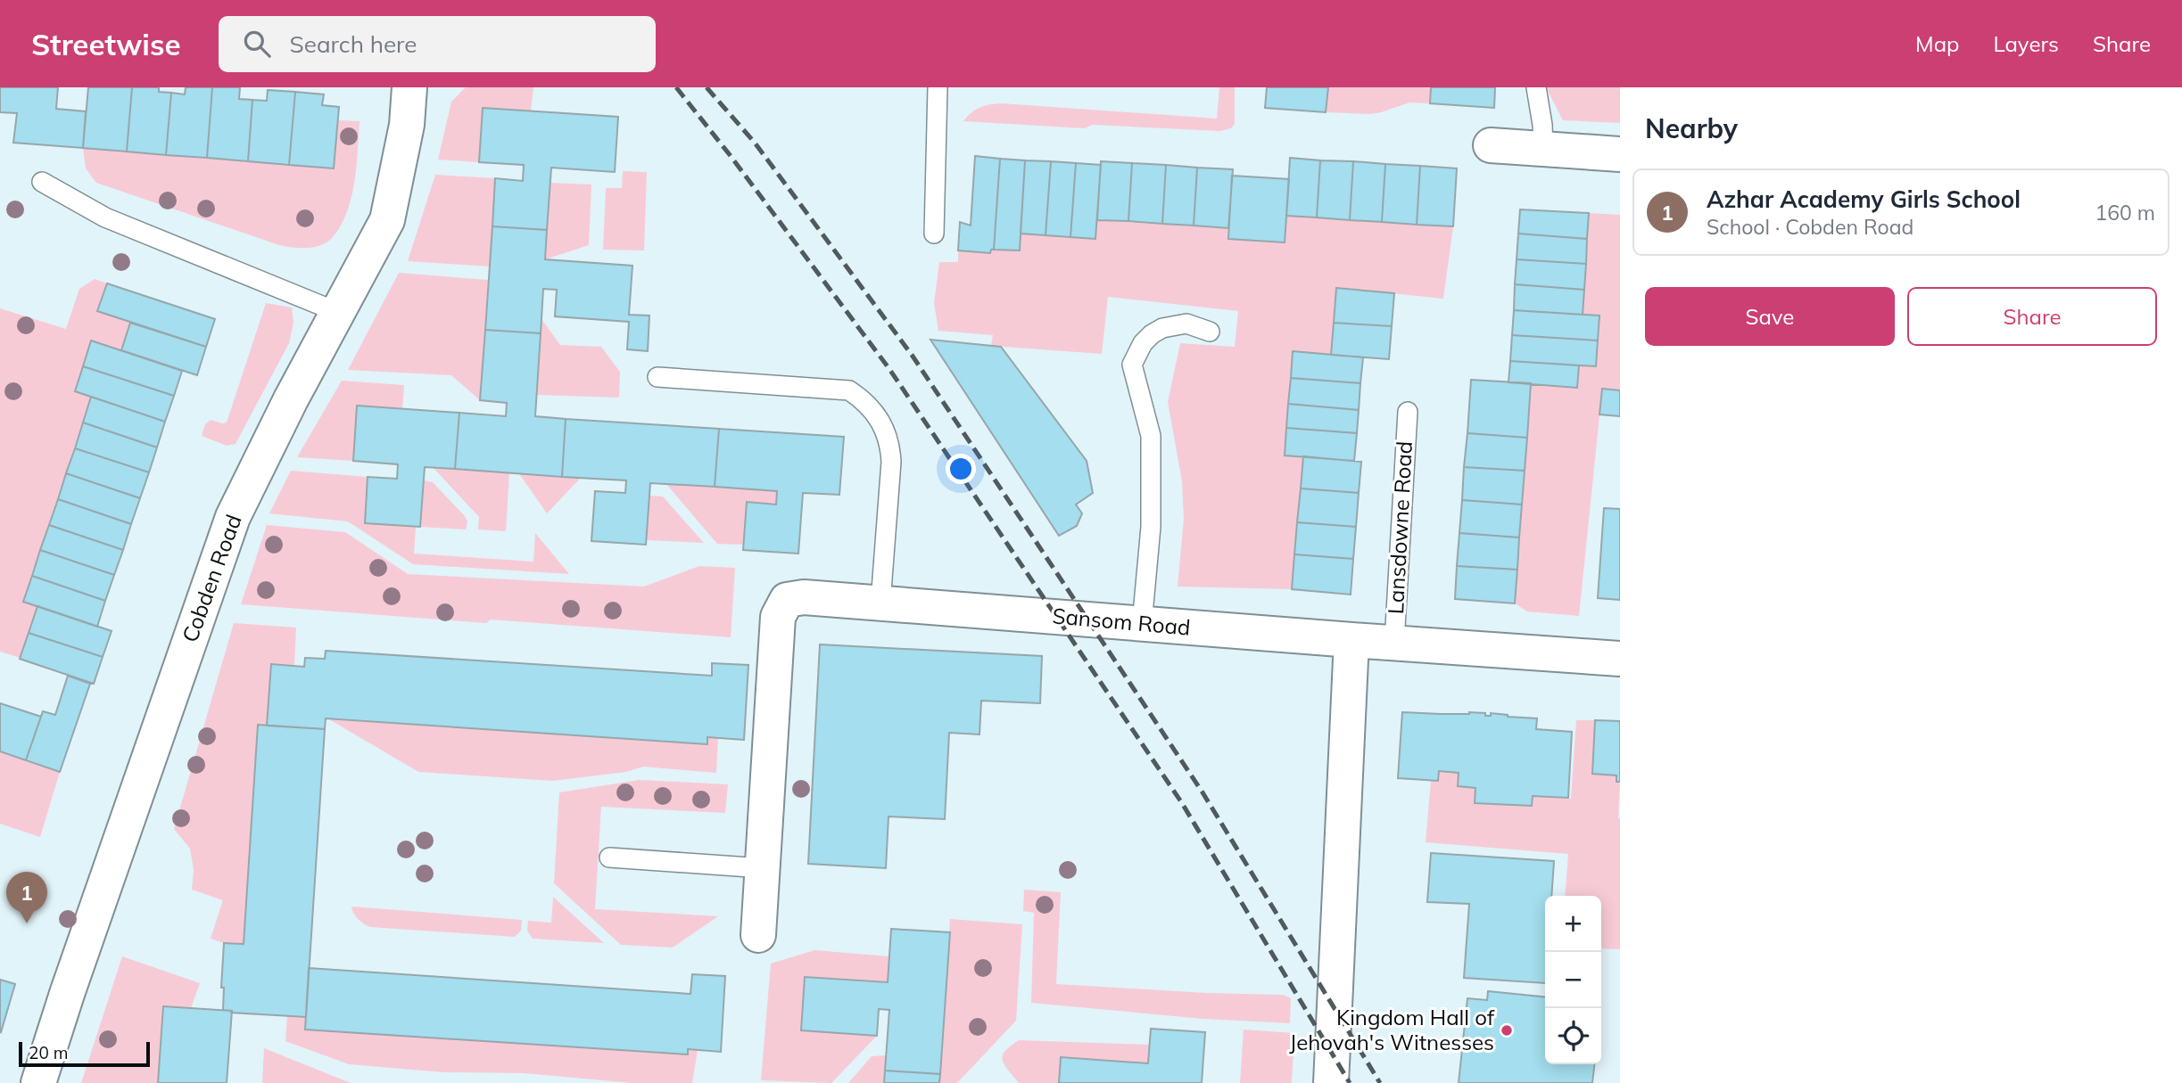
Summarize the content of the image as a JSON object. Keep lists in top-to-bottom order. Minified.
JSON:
{"streets":{"street":["Lansdowne Road","Cobden Road","Sansom Road"]},"crossings":[["Lansdowne Road","Sansom Road"]],"places":["Kingdom Hall of Jehovah's Witnesses"],"scale_bar":"20 m","page":{"header":"Streetwise","search":"Search here","nav":["Map","Layers","Share"],"heading":"Nearby","list":[{"mark":"1","name":"Azhar Academy Girls School","note":"School · Cobden Road","value":"160 m"}],"buttons":["Save","Share"],"pins":"1","map_buttons":["+","−"],"scale":"20 m"}}
